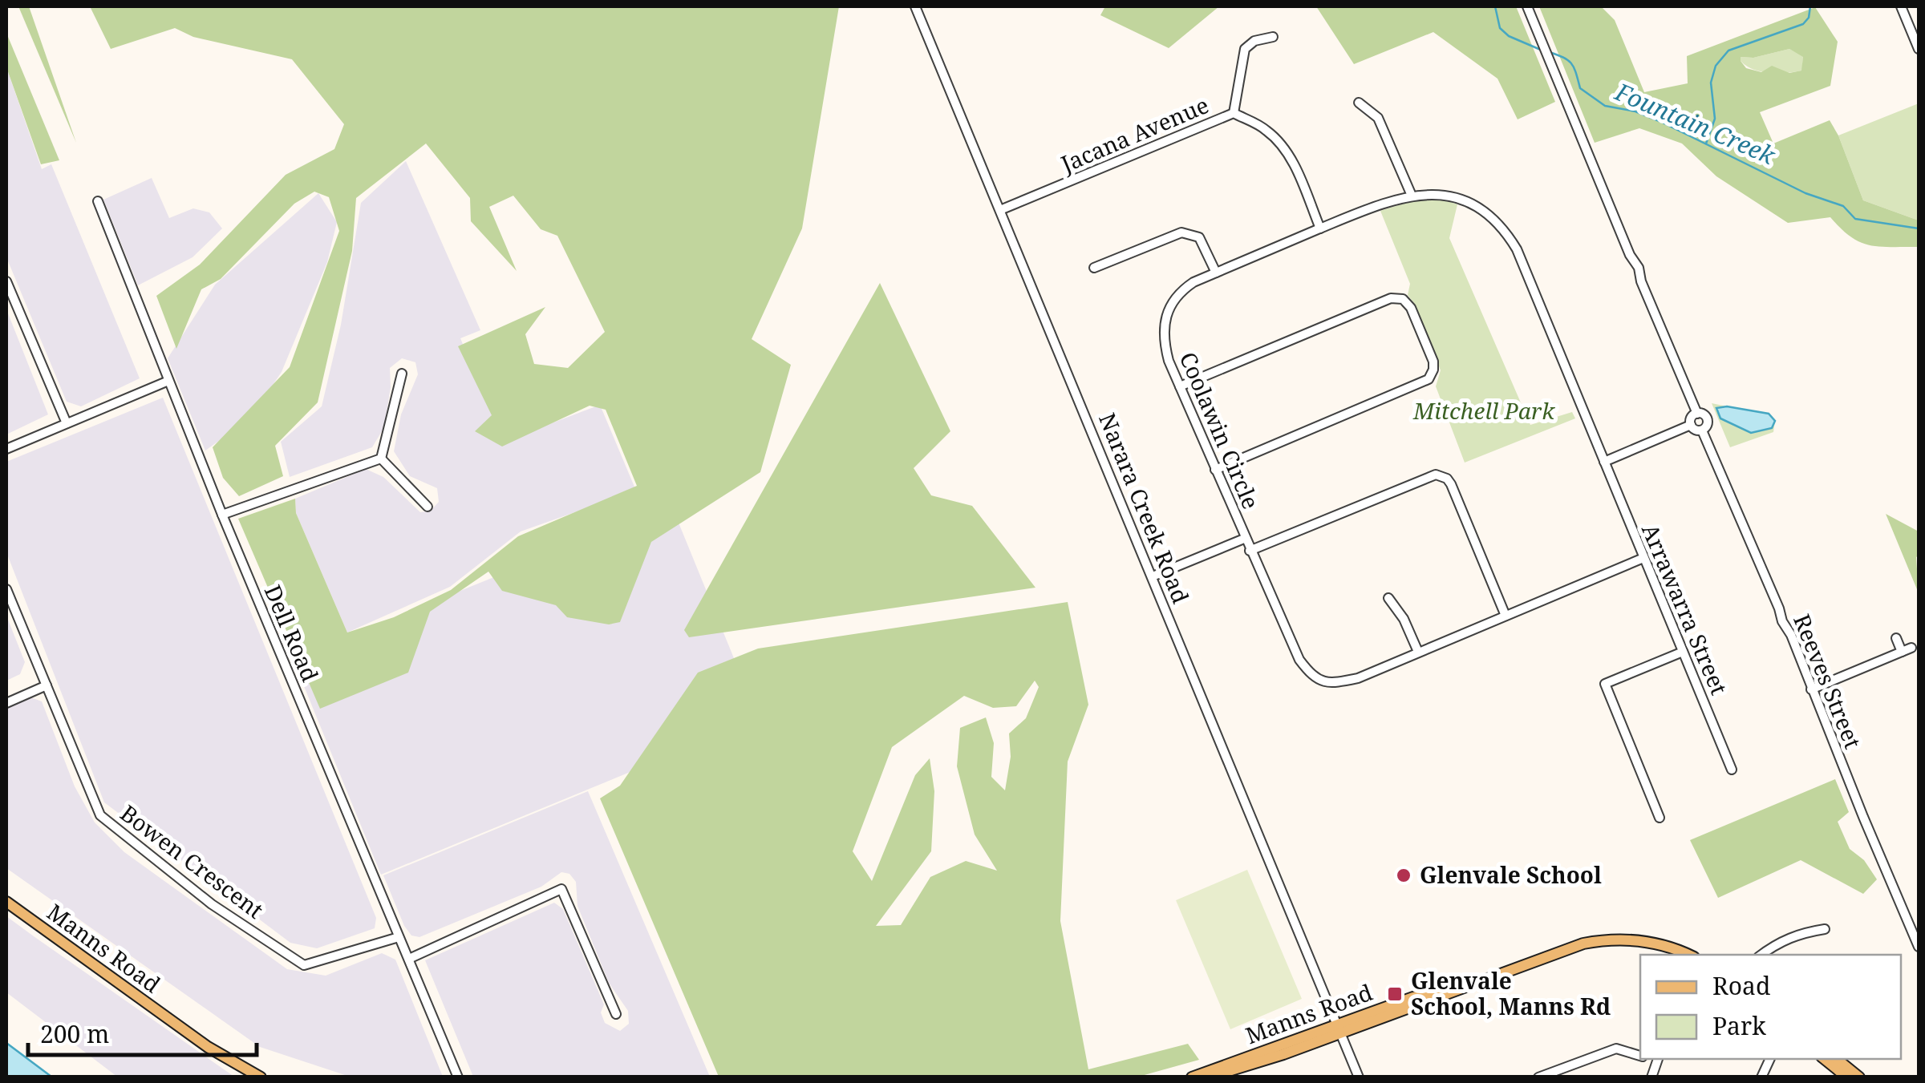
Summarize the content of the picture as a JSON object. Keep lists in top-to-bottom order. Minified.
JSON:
{"streets":{"main road":["Manns Road"],"street":["Jacana Avenue","Coolawin Circle","Narara Creek Road","Arrawarra Street","Dell Road","Reeves Street","Bowen Crescent"]},"crossings":[["Jacana Avenue","Coolawin Circle"],["Jacana Avenue","Narara Creek Road"],["Coolawin Circle","Arrawarra Street"],["Narara Creek Road","Manns Road"],["Dell Road","Bowen Crescent"]],"water":["Fountain Creek"],"parks":["Mitchell Park"],"places":{"other":["Glenvale School"],"transit":["Glenvale School, Manns Rd"]},"legend":["Road","Park"],"scale_bar":"200 m"}
